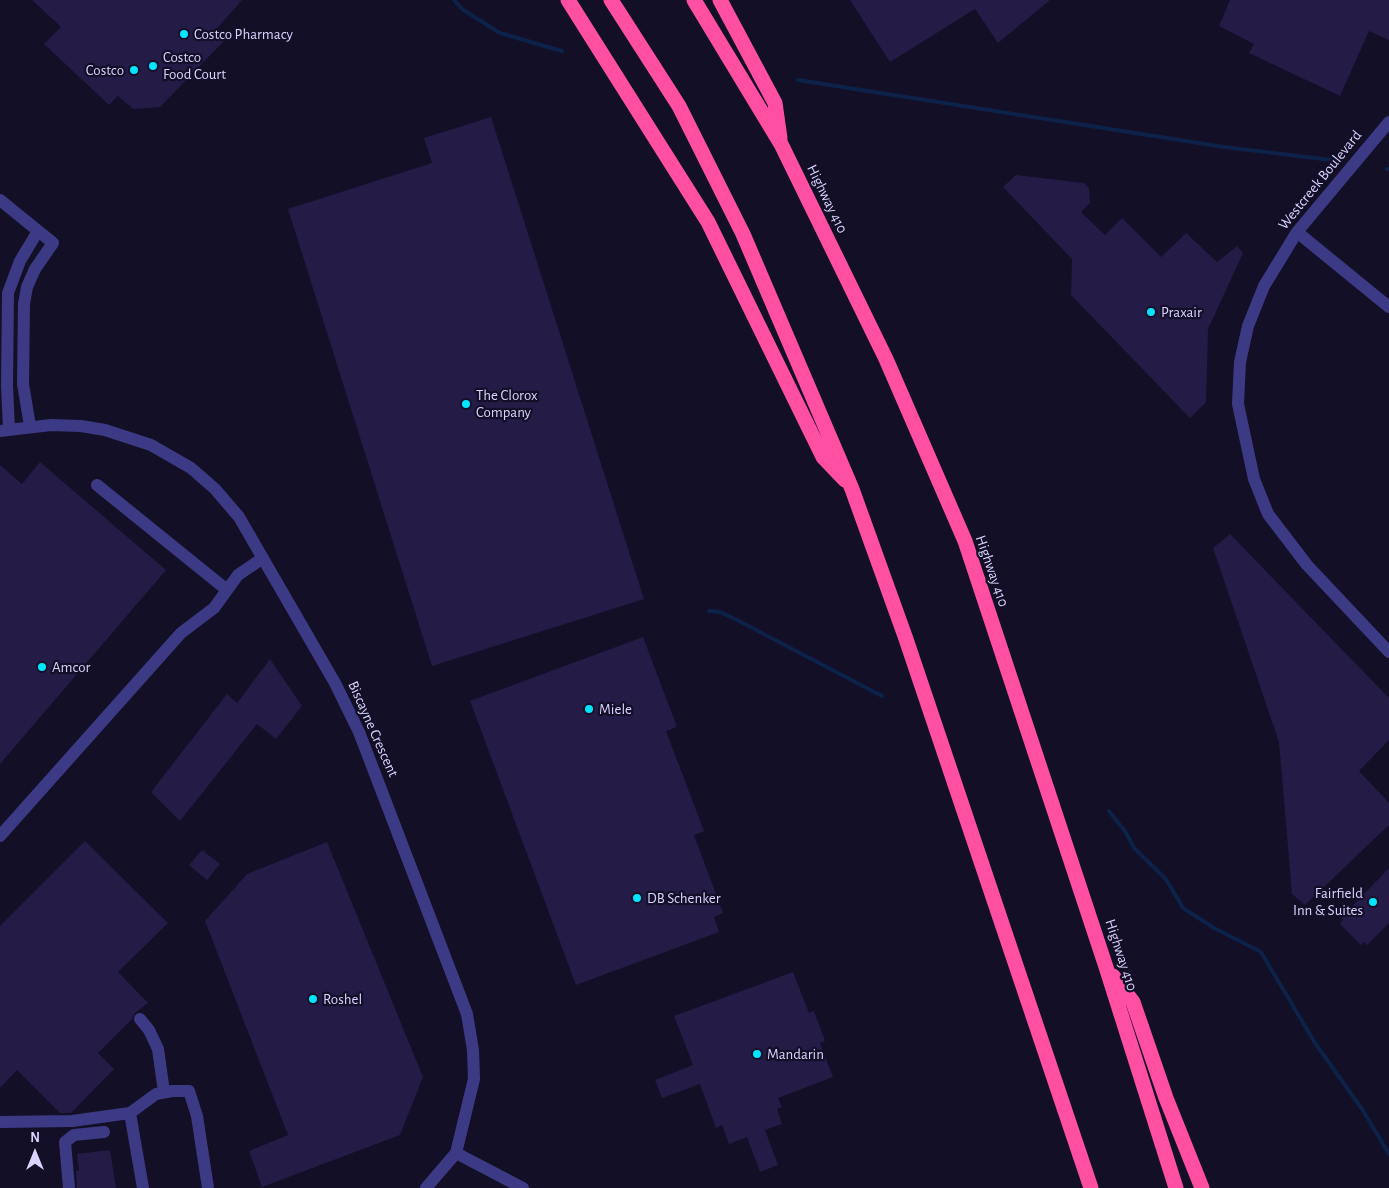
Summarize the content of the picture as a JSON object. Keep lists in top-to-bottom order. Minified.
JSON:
{"streets":{"highway":["Highway 410"],"street":["Westcreek Boulevard","Biscayne Crescent"]},"places":["Costco Pharmacy","Costco Food Court","Costco","Praxair","The Clorox Company","Amcor","Miele","DB Schenker","Fairfield Inn & Suites","Roshel","Mandarin"],"north":"top"}
